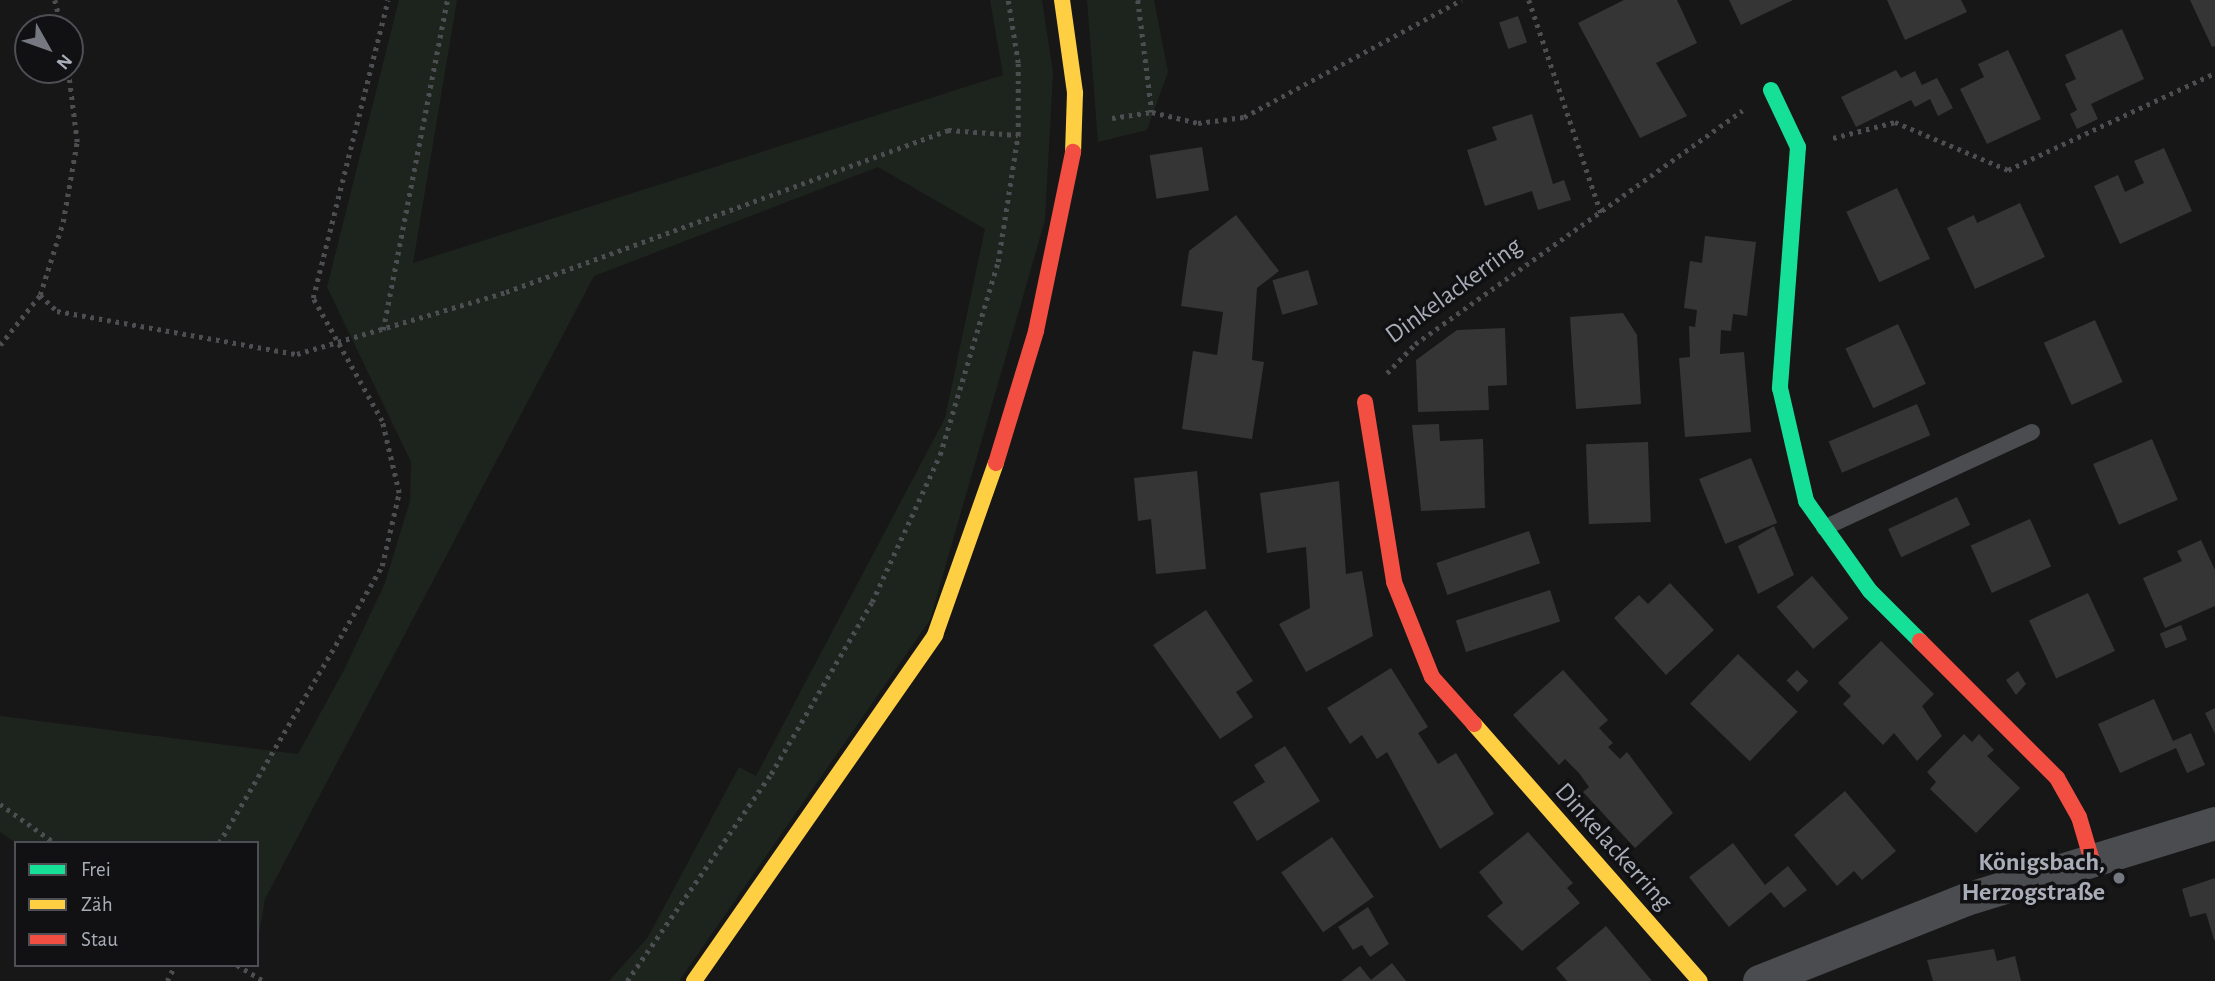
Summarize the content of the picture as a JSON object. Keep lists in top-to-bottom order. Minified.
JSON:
{"streets":{"street":["Dinkelackerring"]},"places":["Königsbach, Herzogstraße"],"legend":["Frei","Zäh","Stau"],"north":"bottom right"}
